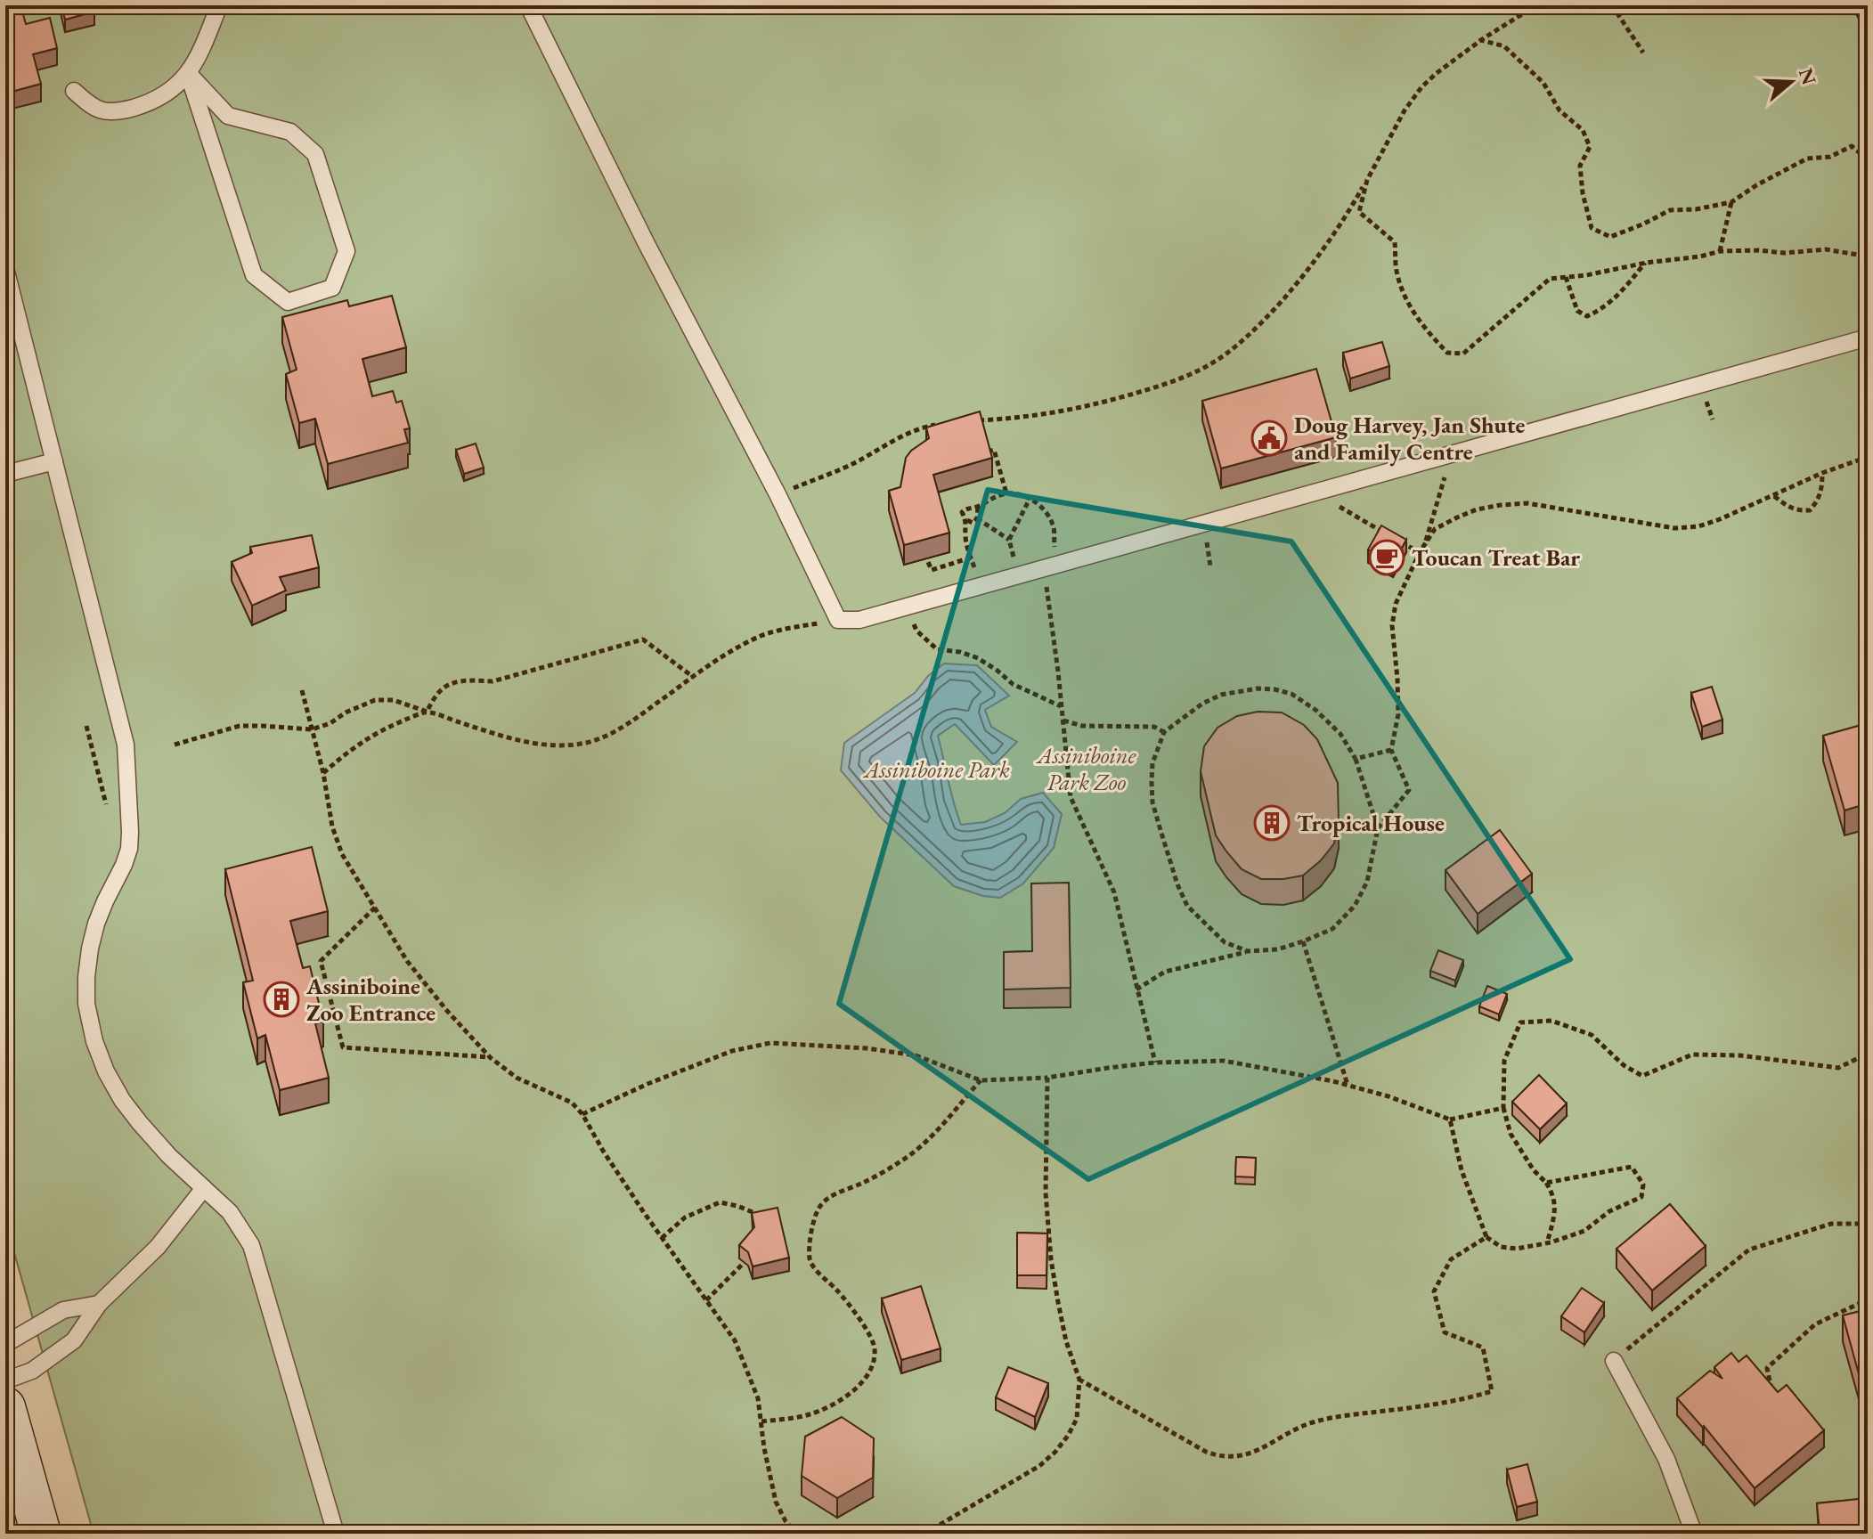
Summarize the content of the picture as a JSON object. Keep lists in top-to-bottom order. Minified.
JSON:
{"parks":["Assiniboine Park Zoo","Assiniboine Park"],"places":{"public building":["Doug Harvey, Jan Shute and Family Centre"],"cafe":["Toucan Treat Bar"],"building":["Tropical House","Assiniboine Zoo Entrance"]},"north":"right"}
